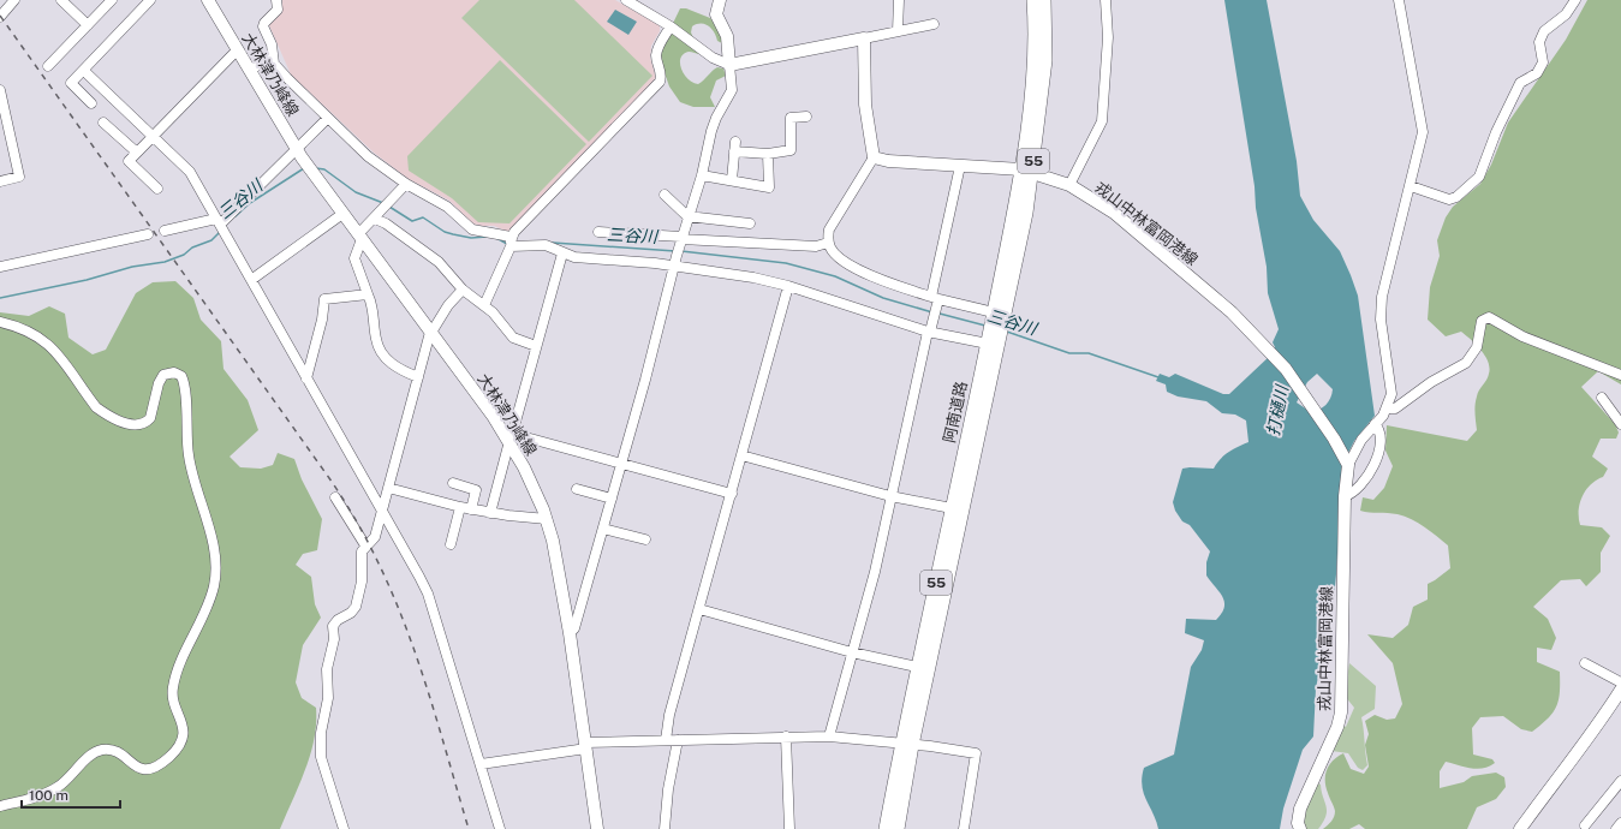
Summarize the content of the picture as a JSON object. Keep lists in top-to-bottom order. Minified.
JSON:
{"streets":{"highway":["55","阿南道路"],"main road":["大林津乃峰線","戎山中林富岡港線"]},"crossings":[["戎山中林富岡港線","阿南道路"]],"water":["三谷川","打樋川"],"scale_bar":"100 m"}
